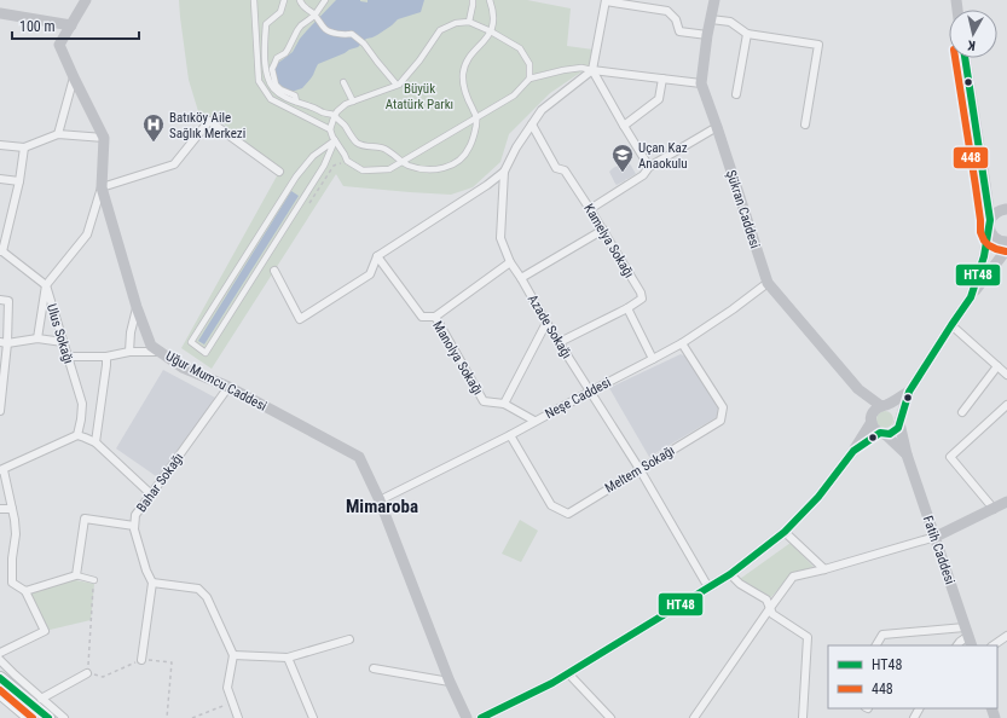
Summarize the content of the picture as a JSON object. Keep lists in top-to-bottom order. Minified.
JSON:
{"streets":{"main road":["Şükran Caddesi","Uğur Mumcu Caddesi","Fatih Caddesi"],"street":["Kamelya Sokağı","Azade Sokağı","Ulus Sokağı","Manolya Sokağı","Neşe Caddesi","Meltem Sokağı","Bahar Sokağı"]},"crossings":[["Şükran Caddesi","Neşe Caddesi"],["Kamelya Sokağı","Azade Sokağı"],["Azade Sokağı","Neşe Caddesi"],["Azade Sokağı","Meltem Sokağı"],["Manolya Sokağı","Neşe Caddesi"],["Uğur Mumcu Caddesi","Neşe Caddesi"],["Uğur Mumcu Caddesi","Bahar Sokağı"],["Neşe Caddesi","Meltem Sokağı"]],"districts":["Mimaroba"],"parks":["Büyük Atatürk Parkı"],"places":{"hospital":["Batıköy Aile Sağlık Merkezi"],"school or university":["Uçan Kaz Anaokulu"]},"lines":["transit line HT48","transit line 448"],"legend":["HT48","448"],"scale_bar":"100 m","north":"bottom"}
